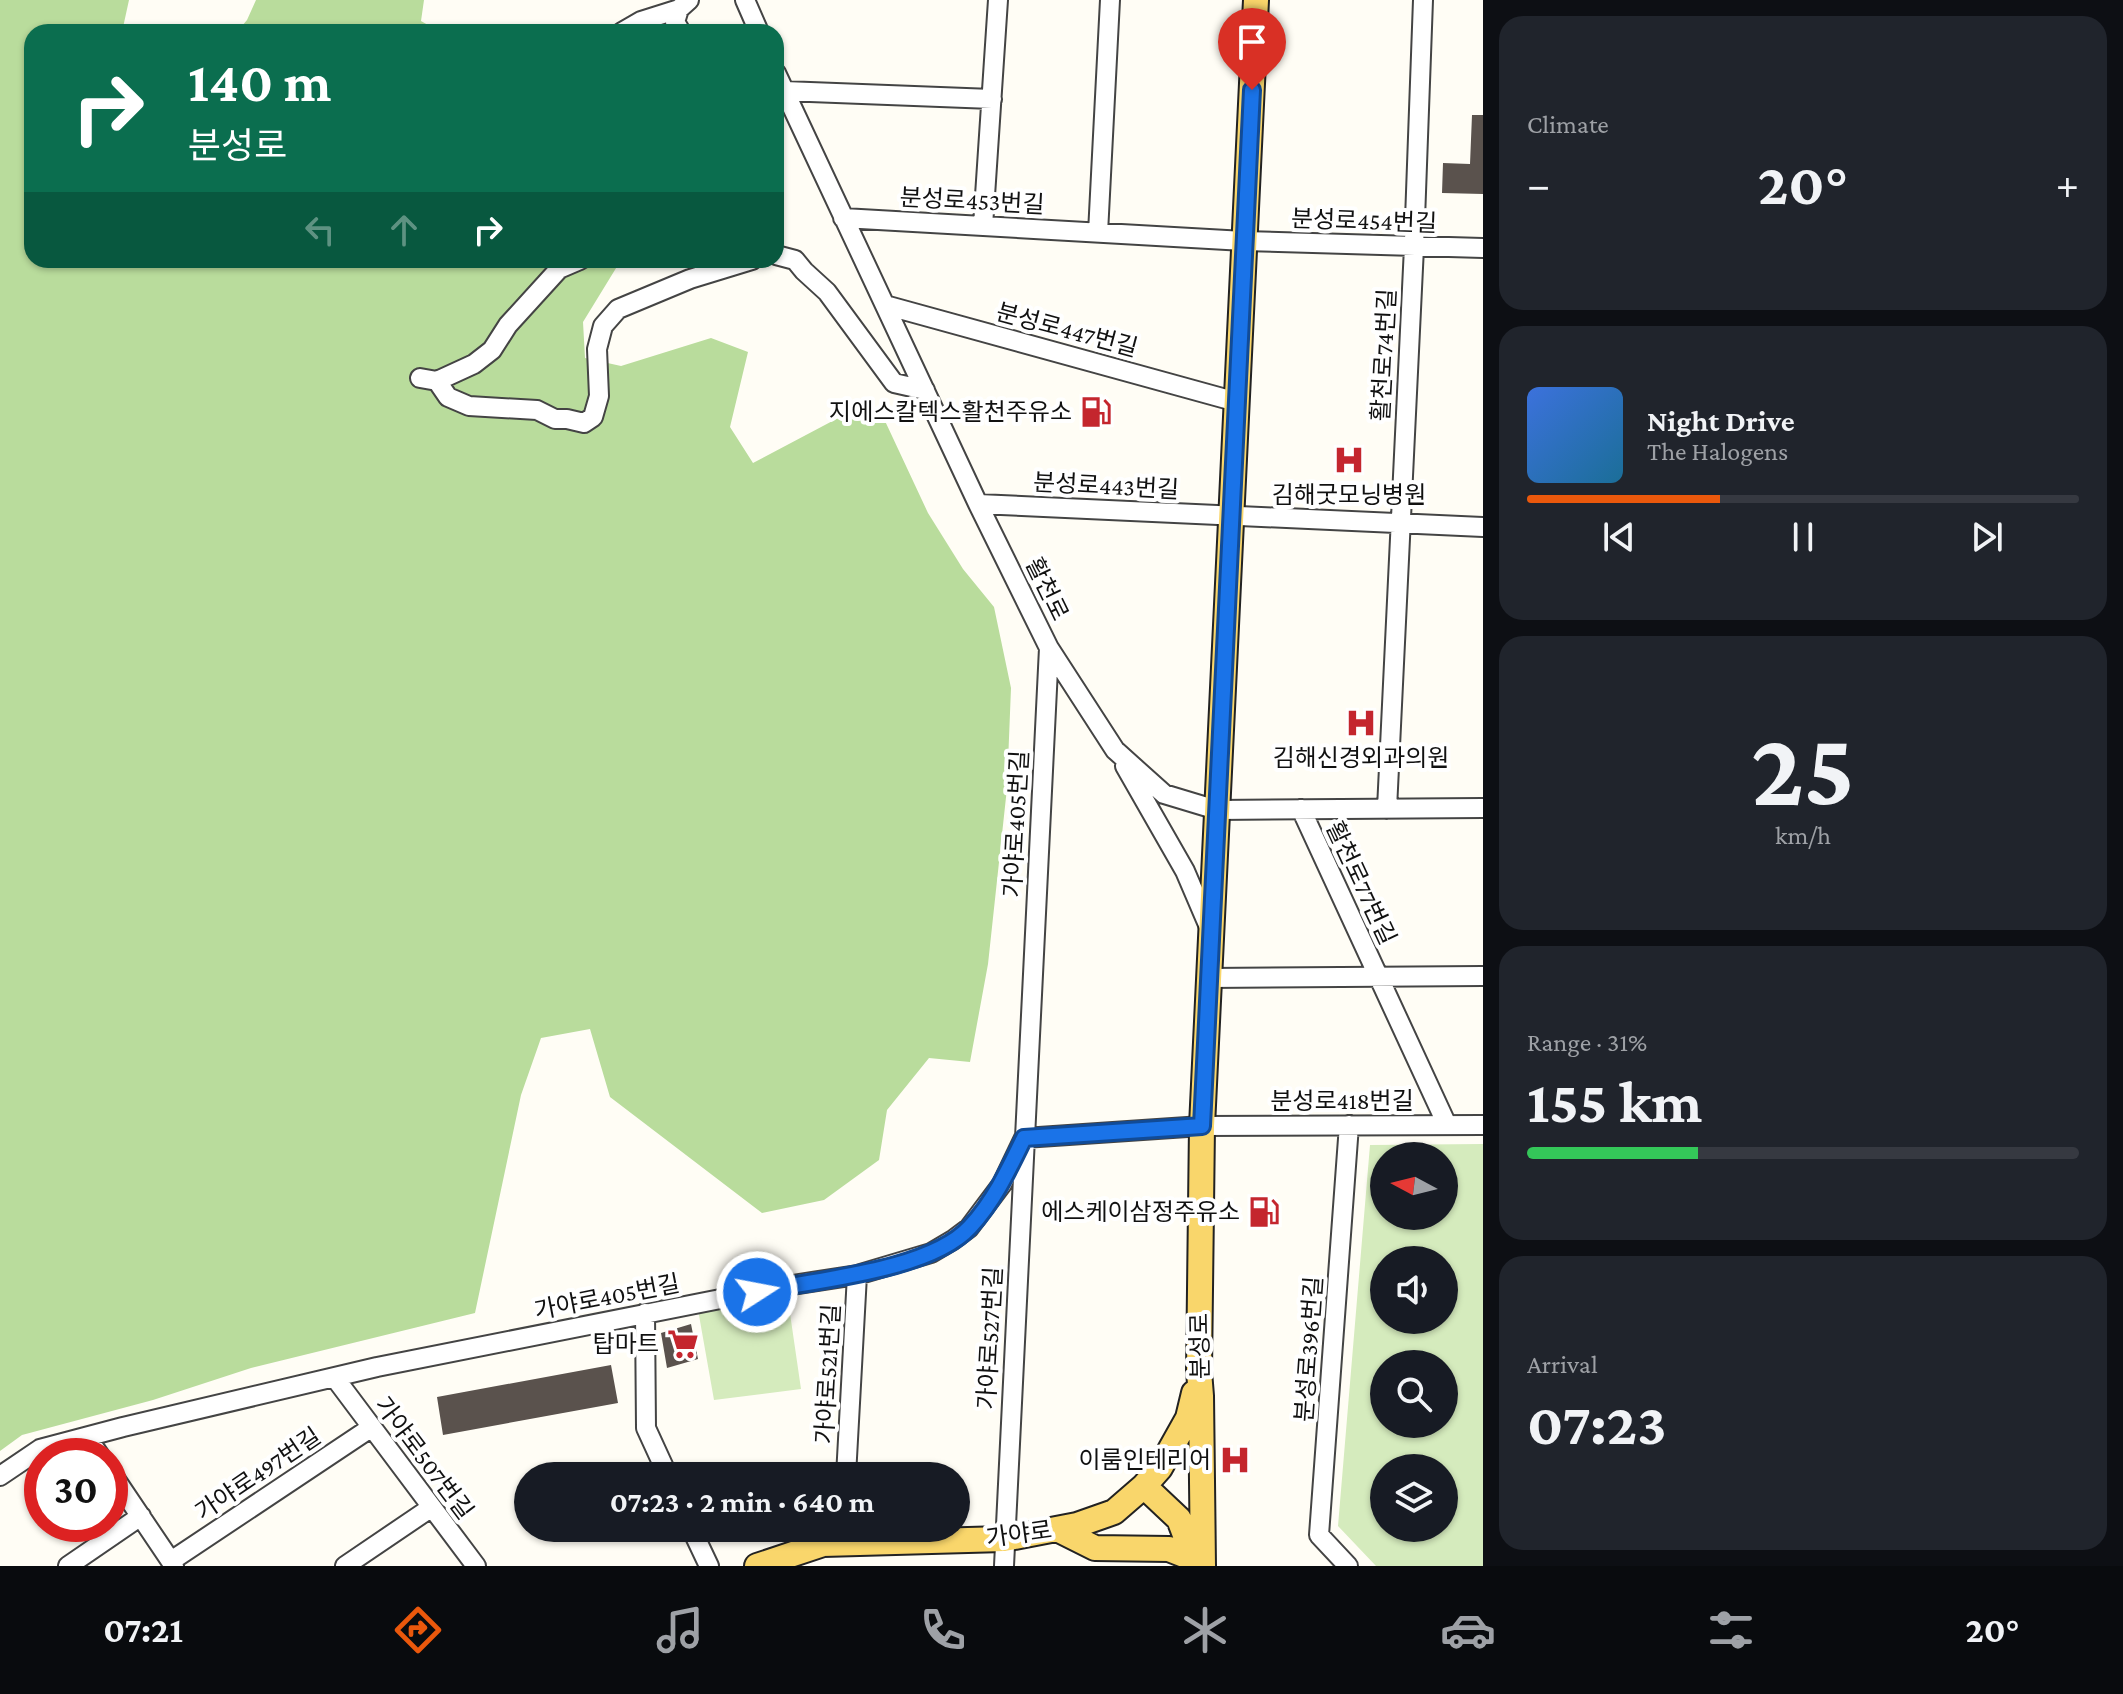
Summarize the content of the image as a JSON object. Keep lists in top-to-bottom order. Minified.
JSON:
{"streets":{"main road":["분성로","가야로"],"street":["분성로453번길","분성로454번길","분성로447번길","활천로74번길","분성로443번길","활천로","가야로405번길","활천로77번길","분성로418번길","가야로527번길","분성로396번길","가야로521번길","가야로507번길","가야로497번길"]},"crossings":[["분성로453번길","분성로454번길"],["분성로453번길","활천로"],["분성로453번길","분성로"],["분성로454번길","활천로74번길"],["분성로454번길","분성로"],["분성로447번길","활천로"],["분성로447번길","분성로"],["활천로74번길","분성로443번길"],["활천로74번길","활천로"],["분성로443번길","활천로"],["분성로443번길","분성로"],["활천로","가야로405번길"],["활천로","활천로77번길"],["활천로","분성로"],["가야로405번길","가야로527번길"],["가야로405번길","가야로521번길"],["가야로405번길","가야로507번길"],["활천로77번길","분성로418번길"],["활천로77번길","분성로"],["분성로418번길","분성로"],["분성로418번길","분성로396번길"],["가야로527번길","가야로"],["분성로","가야로"],["가야로507번길","가야로497번길"]],"places":{"fuel station":["지에스칼텍스활천주유소","에스케이삼정주유소"],"hospital":["김해굿모닝병원","김해신경외과의원","이룸인테리어"],"supermarket":["탑마트"]},"north":"left","page":{"tile":["Climate",["25","km/h"],["Range · 31%","155 km"],["Arrival","07:23"]],"turn":["140 m","분성로"],"heat":["−","20°","+"],"song":["Night Drive","The Halogens"],"limit":"30","trip":"07:23 · 2 min · 640 m","tabs":["07:21","20°"]}}
